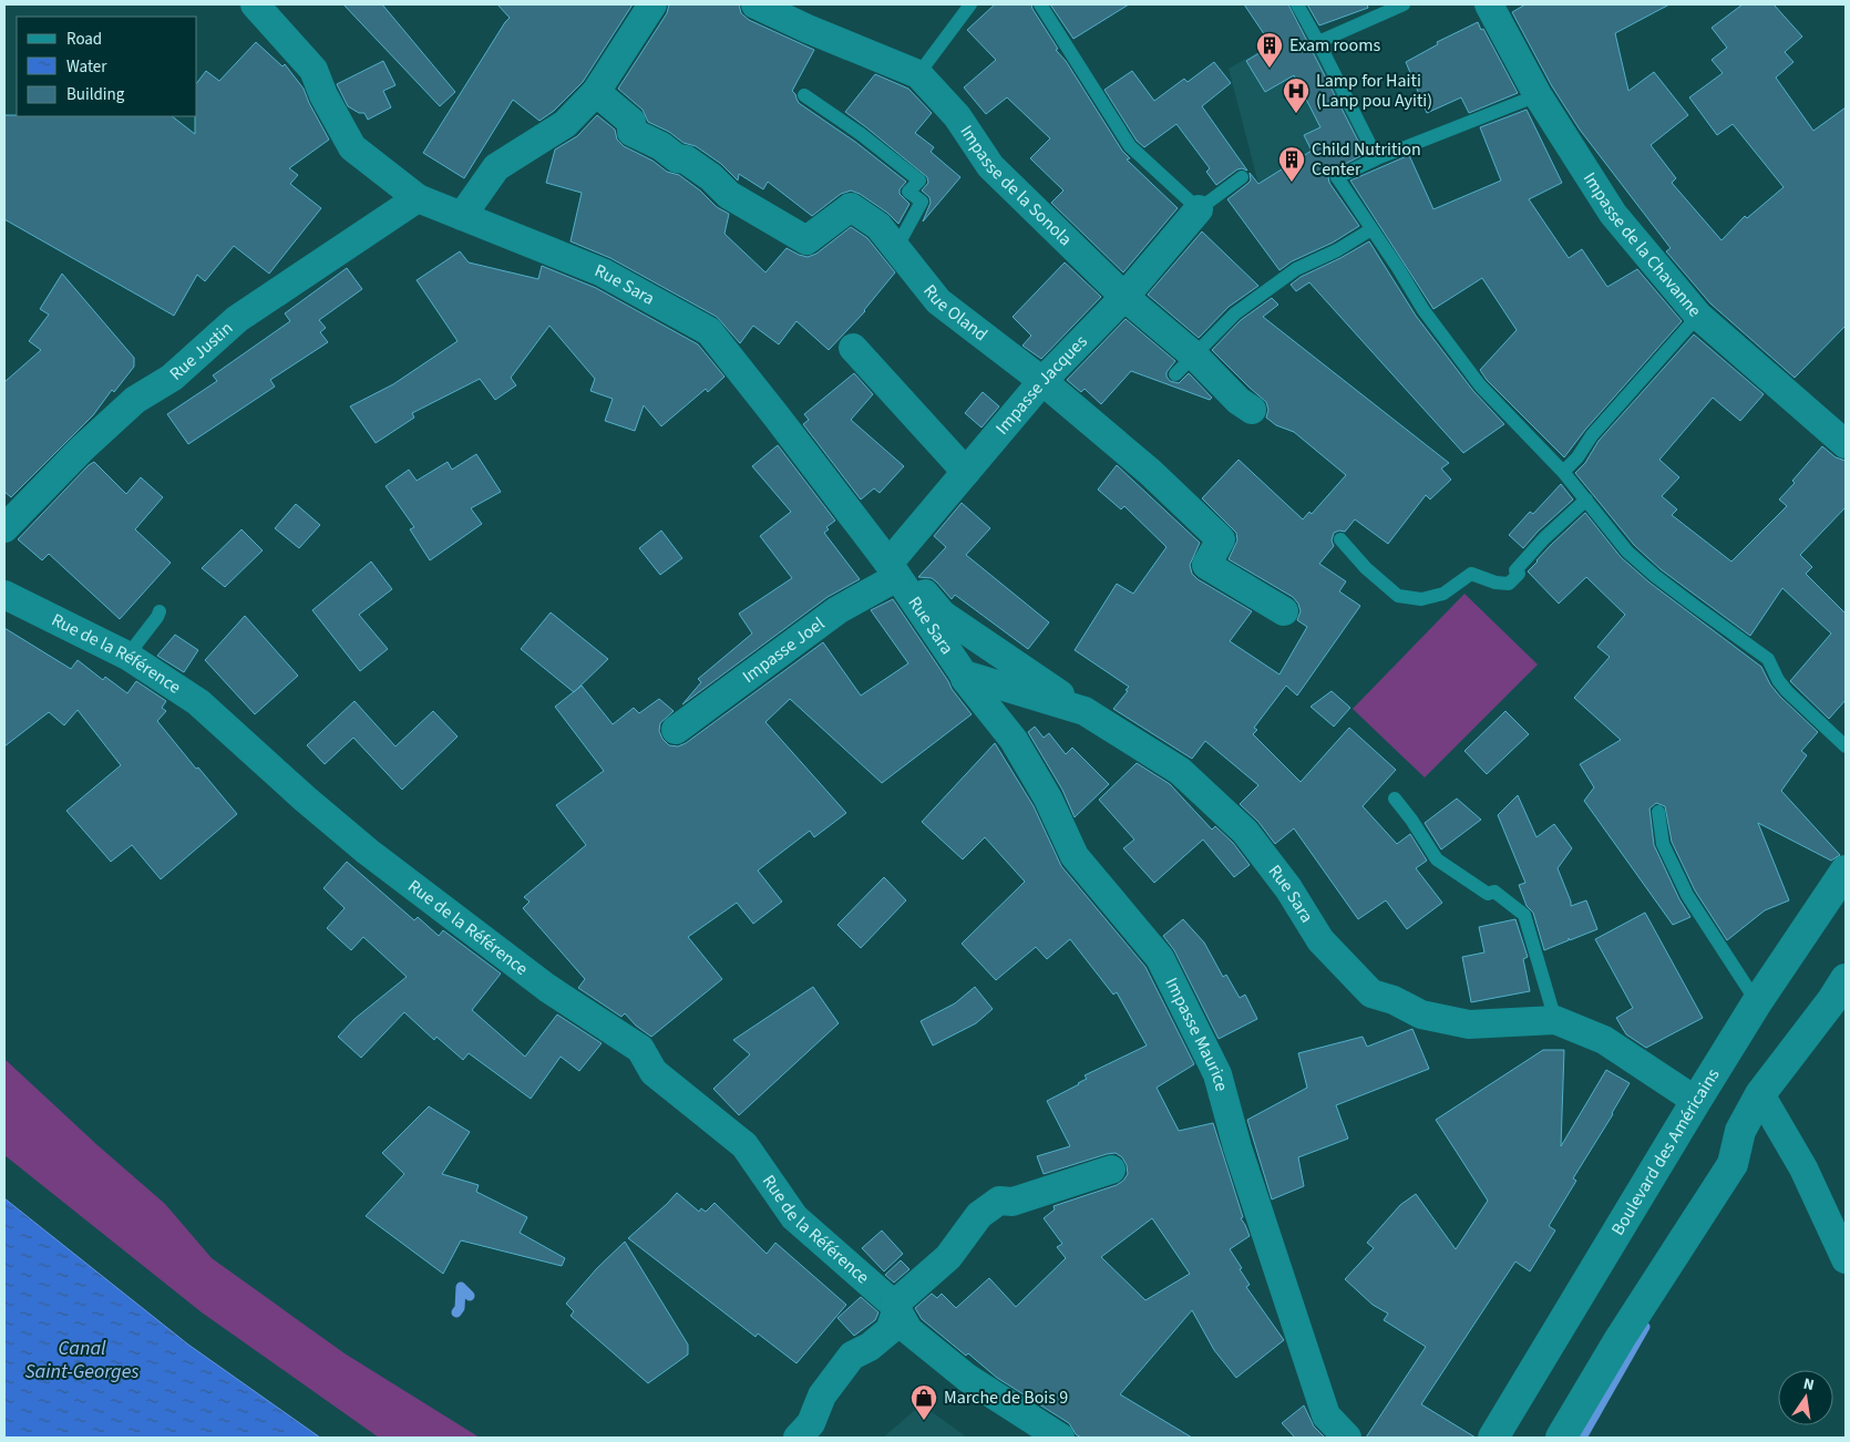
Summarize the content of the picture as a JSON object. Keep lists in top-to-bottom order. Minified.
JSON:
{"streets":{"main road":["Boulevard des Américains"],"street":["Impasse de la Sonola","Impasse de la Chavanne","Rue Sara","Rue Oland","Rue Justin","Impasse Jacques","Impasse Joel","Rue de la Référence","Impasse Maurice"]},"crossings":[["Impasse de la Sonola","Impasse Jacques"],["Rue Sara","Rue Justin"],["Rue Sara","Impasse Jacques"],["Rue Sara","Impasse Joel"],["Rue Sara","Impasse Maurice"],["Rue Sara","Boulevard des Américains"],["Rue Oland","Impasse Jacques"],["Impasse Jacques","Impasse Joel"]],"water":["Canal Saint-Georges"],"places":{"building":["Exam rooms","Child Nutrition Center"],"hospital":["Lamp for Haiti (Lanp pou Ayiti)"],"shop":["Marche de Bois 9"]},"legend":["Road","Water","Building"],"north":"top"}
